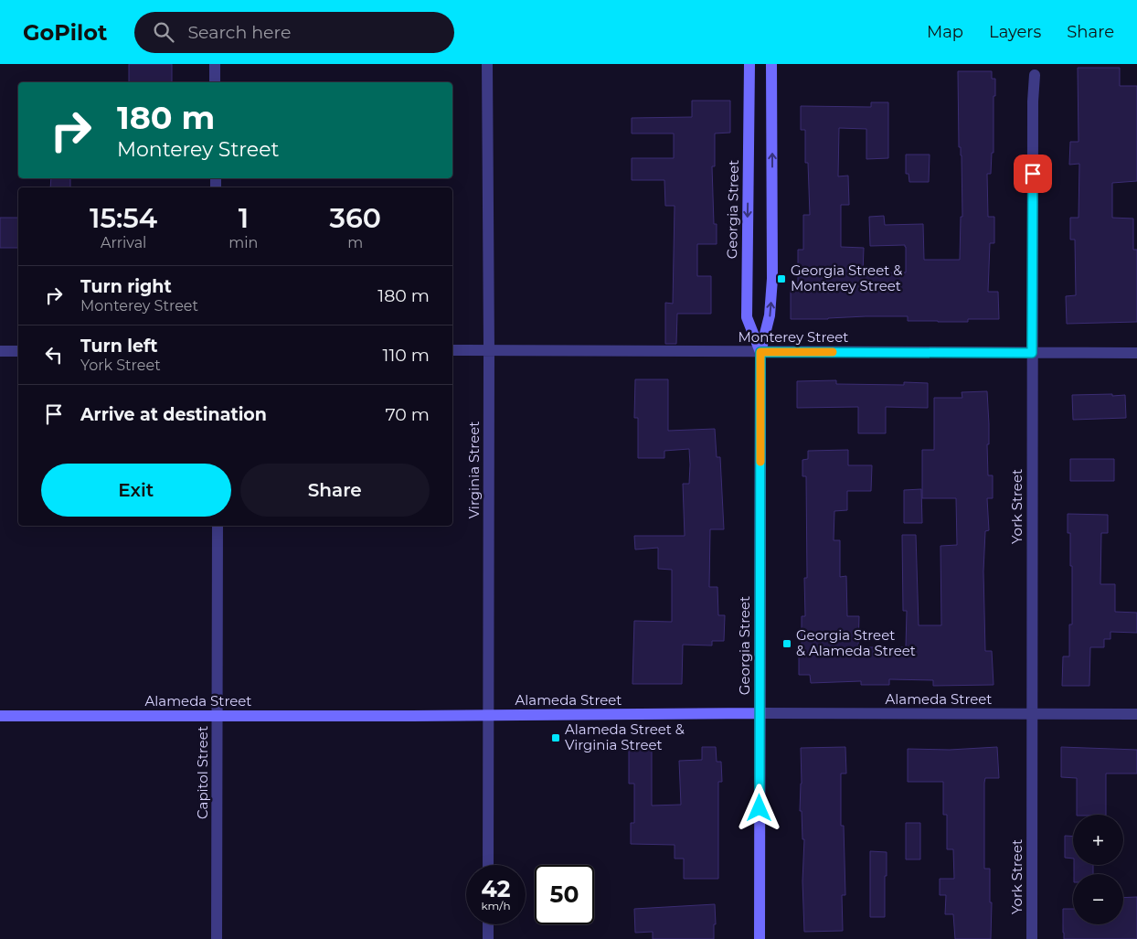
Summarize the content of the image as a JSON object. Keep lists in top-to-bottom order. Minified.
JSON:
{"streets":{"main road":["Georgia Street","Alameda Street"],"street":["Monterey Street","Virginia Street","York Street","Capitol Street"]},"crossings":[["Georgia Street","Monterey Street"],["Georgia Street","Alameda Street"],["Monterey Street","Virginia Street"],["Monterey Street","York Street"],["Virginia Street","Alameda Street"],["York Street","Alameda Street"],["Alameda Street","Capitol Street"]],"places":{"transit":["Georgia Street & Monterey Street","Georgia Street & Alameda Street","Alameda Street & Virginia Street"]},"page":{"header":"GoPilot","search":"Search here","nav":["Map","Layers","Share"],"turn":["180 m","Monterey Street"],"eta":["15:54","Arrival","1","min","360","m"],"list":[{"name":"Turn right","note":"Monterey Street","value":"180 m"},{"name":"Turn left","note":"York Street","value":"110 m"},{"name":"Arrive at destination","value":"70 m"}],"buttons":["Exit","Share"],"map_buttons":["+","−"],"speed":"42 km/h","limit":"50"}}
